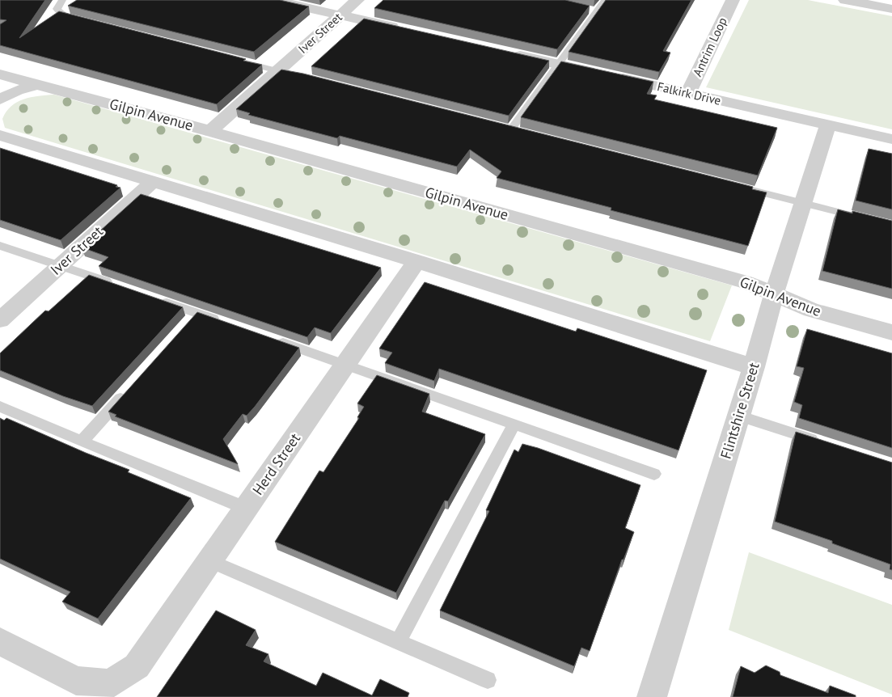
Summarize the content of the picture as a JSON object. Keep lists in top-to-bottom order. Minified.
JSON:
{"streets":{"street":["Iver Street","Antrim Loop","Falkirk Drive","Gilpin Avenue","Flintshire Street","Herd Street"]},"crossings":[["Iver Street","Gilpin Avenue"],["Antrim Loop","Falkirk Drive"],["Falkirk Drive","Flintshire Street"],["Gilpin Avenue","Flintshire Street"]]}
